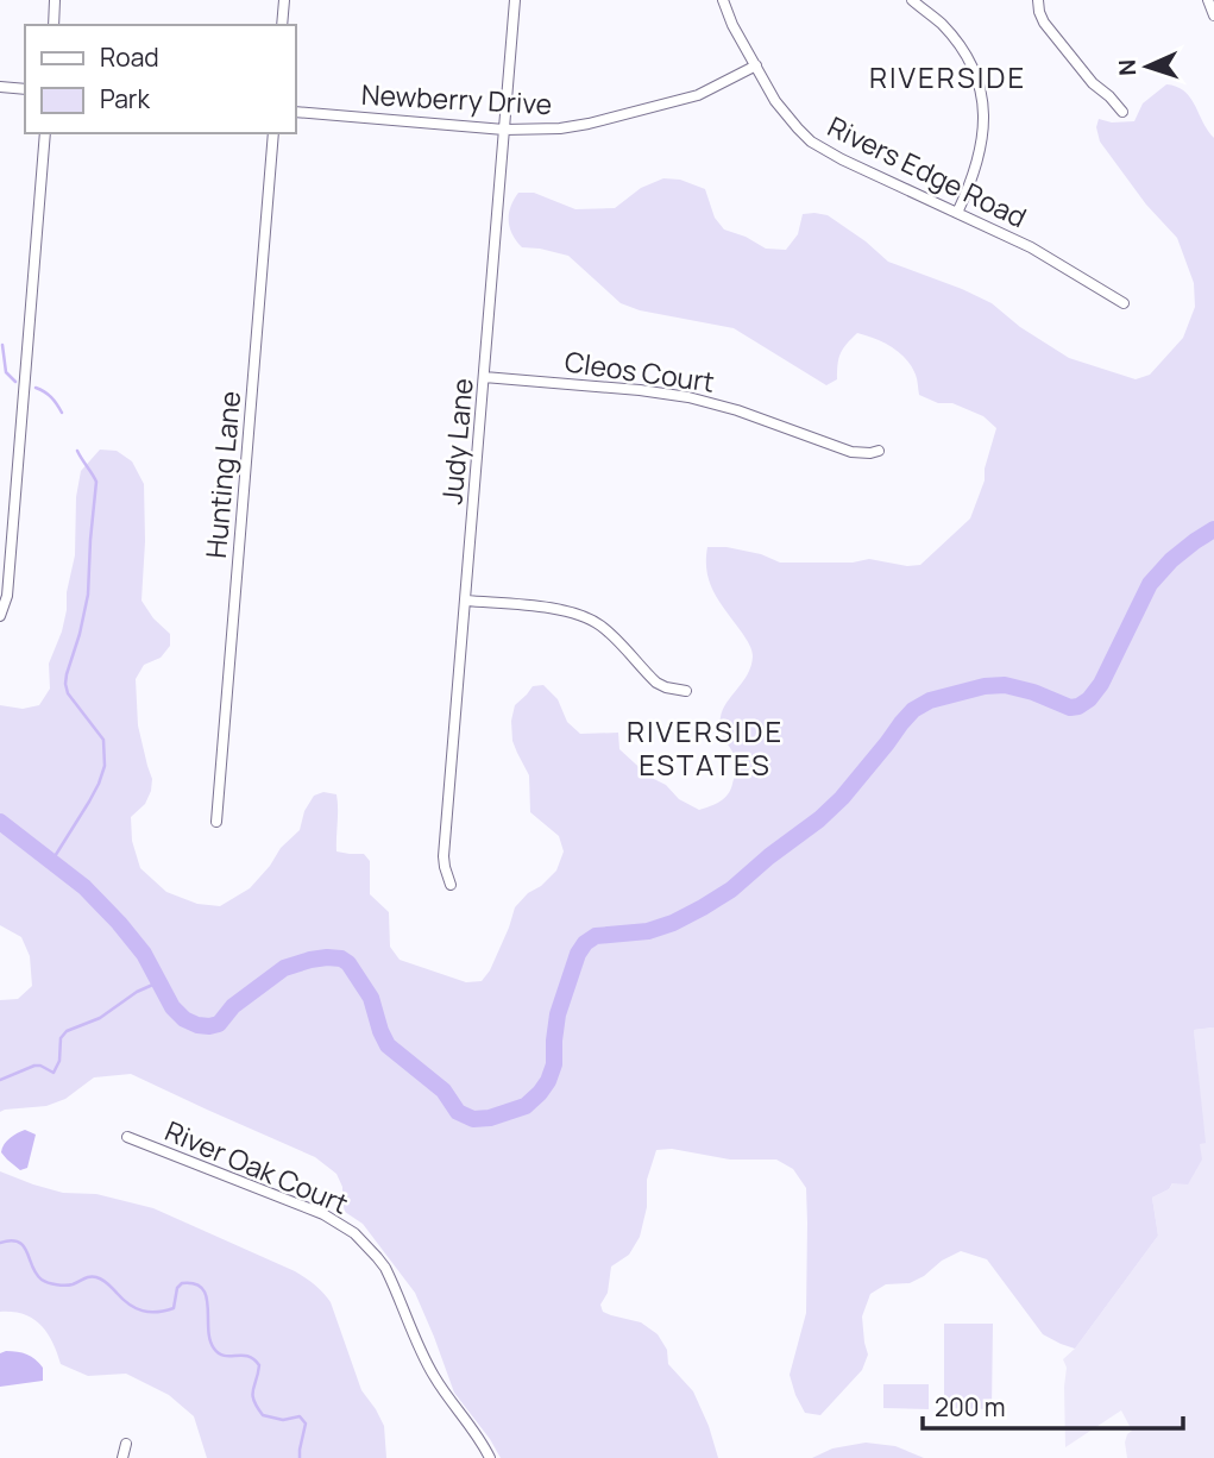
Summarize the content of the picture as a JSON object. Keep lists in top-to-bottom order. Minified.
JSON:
{"streets":{"street":["Newberry Drive","Rivers Edge Road","Cleos Court","Judy Lane","Hunting Lane","River Oak Court"]},"crossings":[["Newberry Drive","Rivers Edge Road"],["Newberry Drive","Judy Lane"],["Cleos Court","Judy Lane"]],"districts":["RIVERSIDE","RIVERSIDE ESTATES"],"legend":["Road","Park"],"scale_bar":"200 m","north":"left"}
